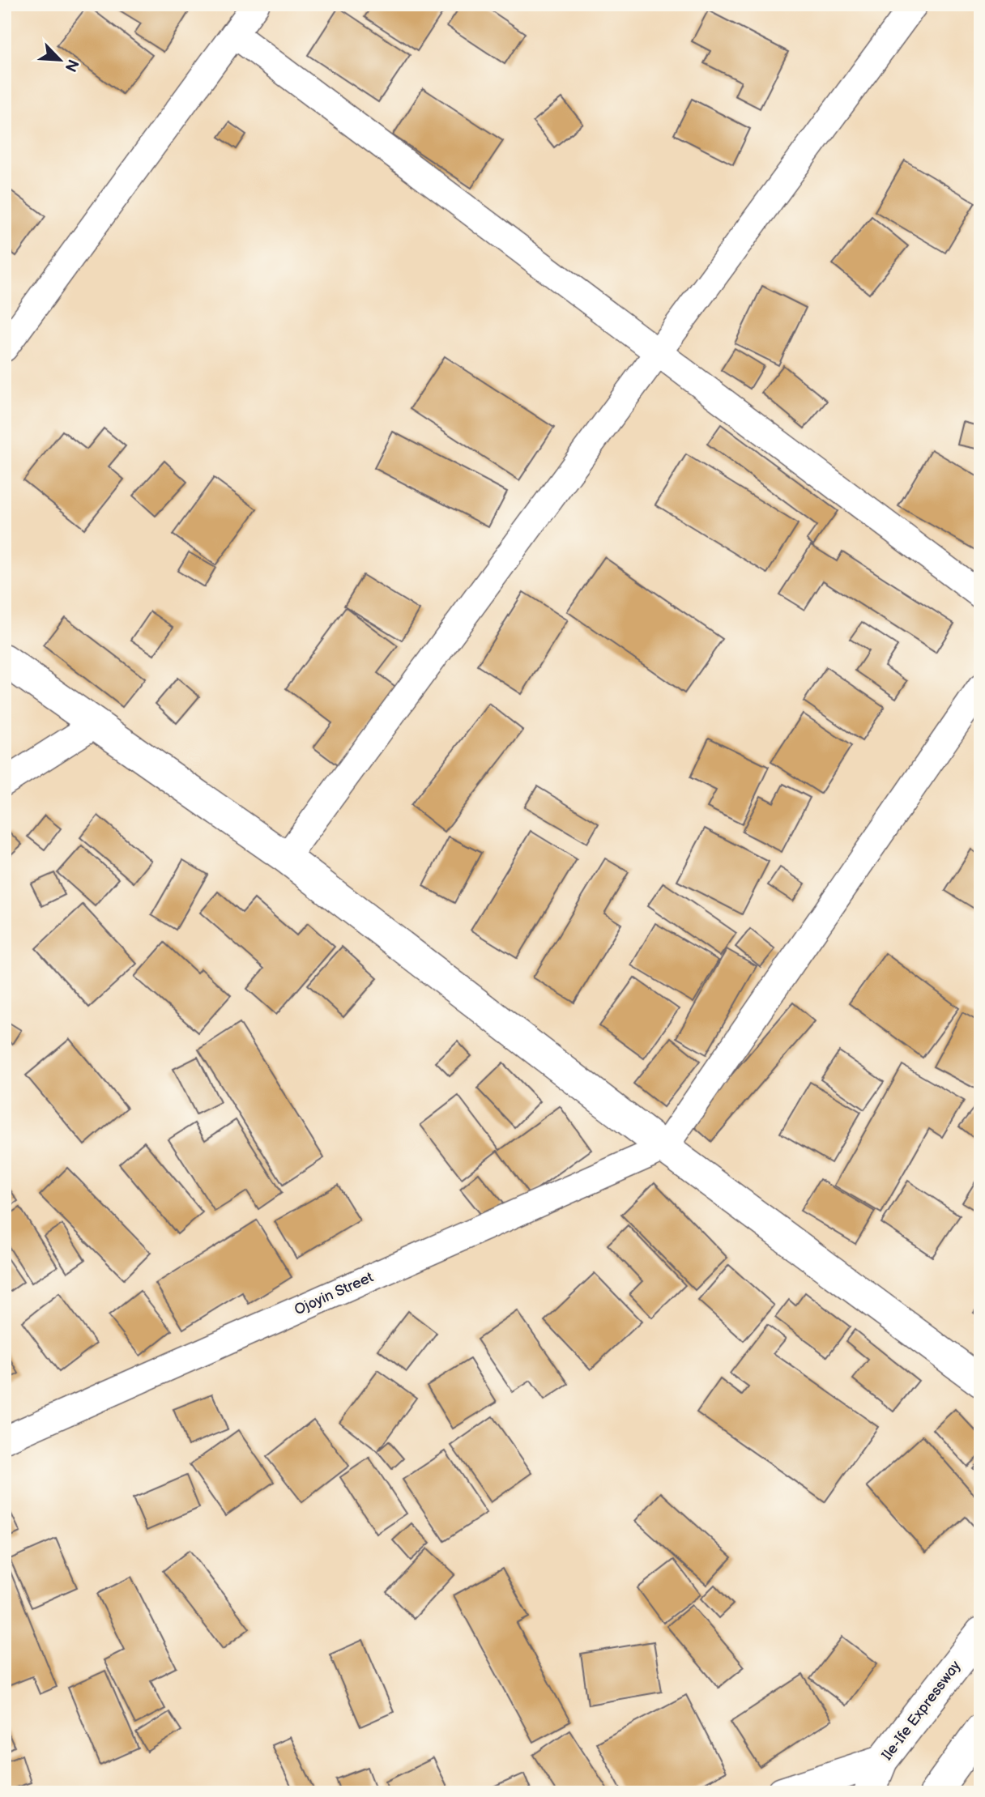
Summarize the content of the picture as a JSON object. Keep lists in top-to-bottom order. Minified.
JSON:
{"streets":{"street":["Ojoyin Street","Ile-Ife Expressway"]},"north":"bottom right"}
